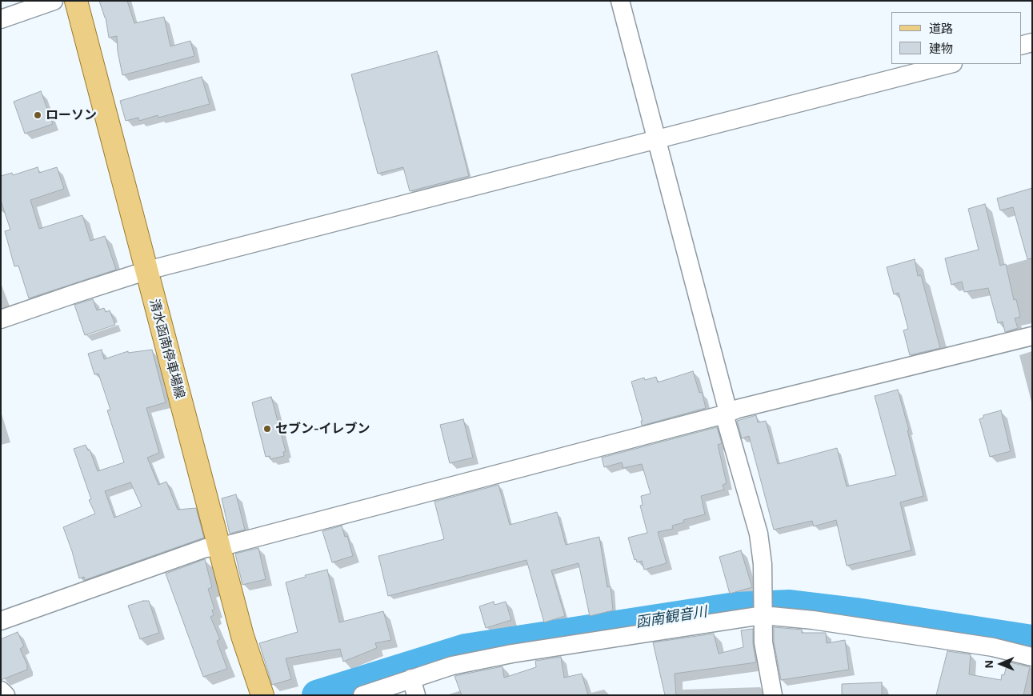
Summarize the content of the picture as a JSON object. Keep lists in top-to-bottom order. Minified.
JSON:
{"streets":{"main road":["清水函南停車場線"]},"water":["函南観音川"],"places":["ローソン","セブン-イレブン"],"legend":["道路","建物"],"north":"left"}
